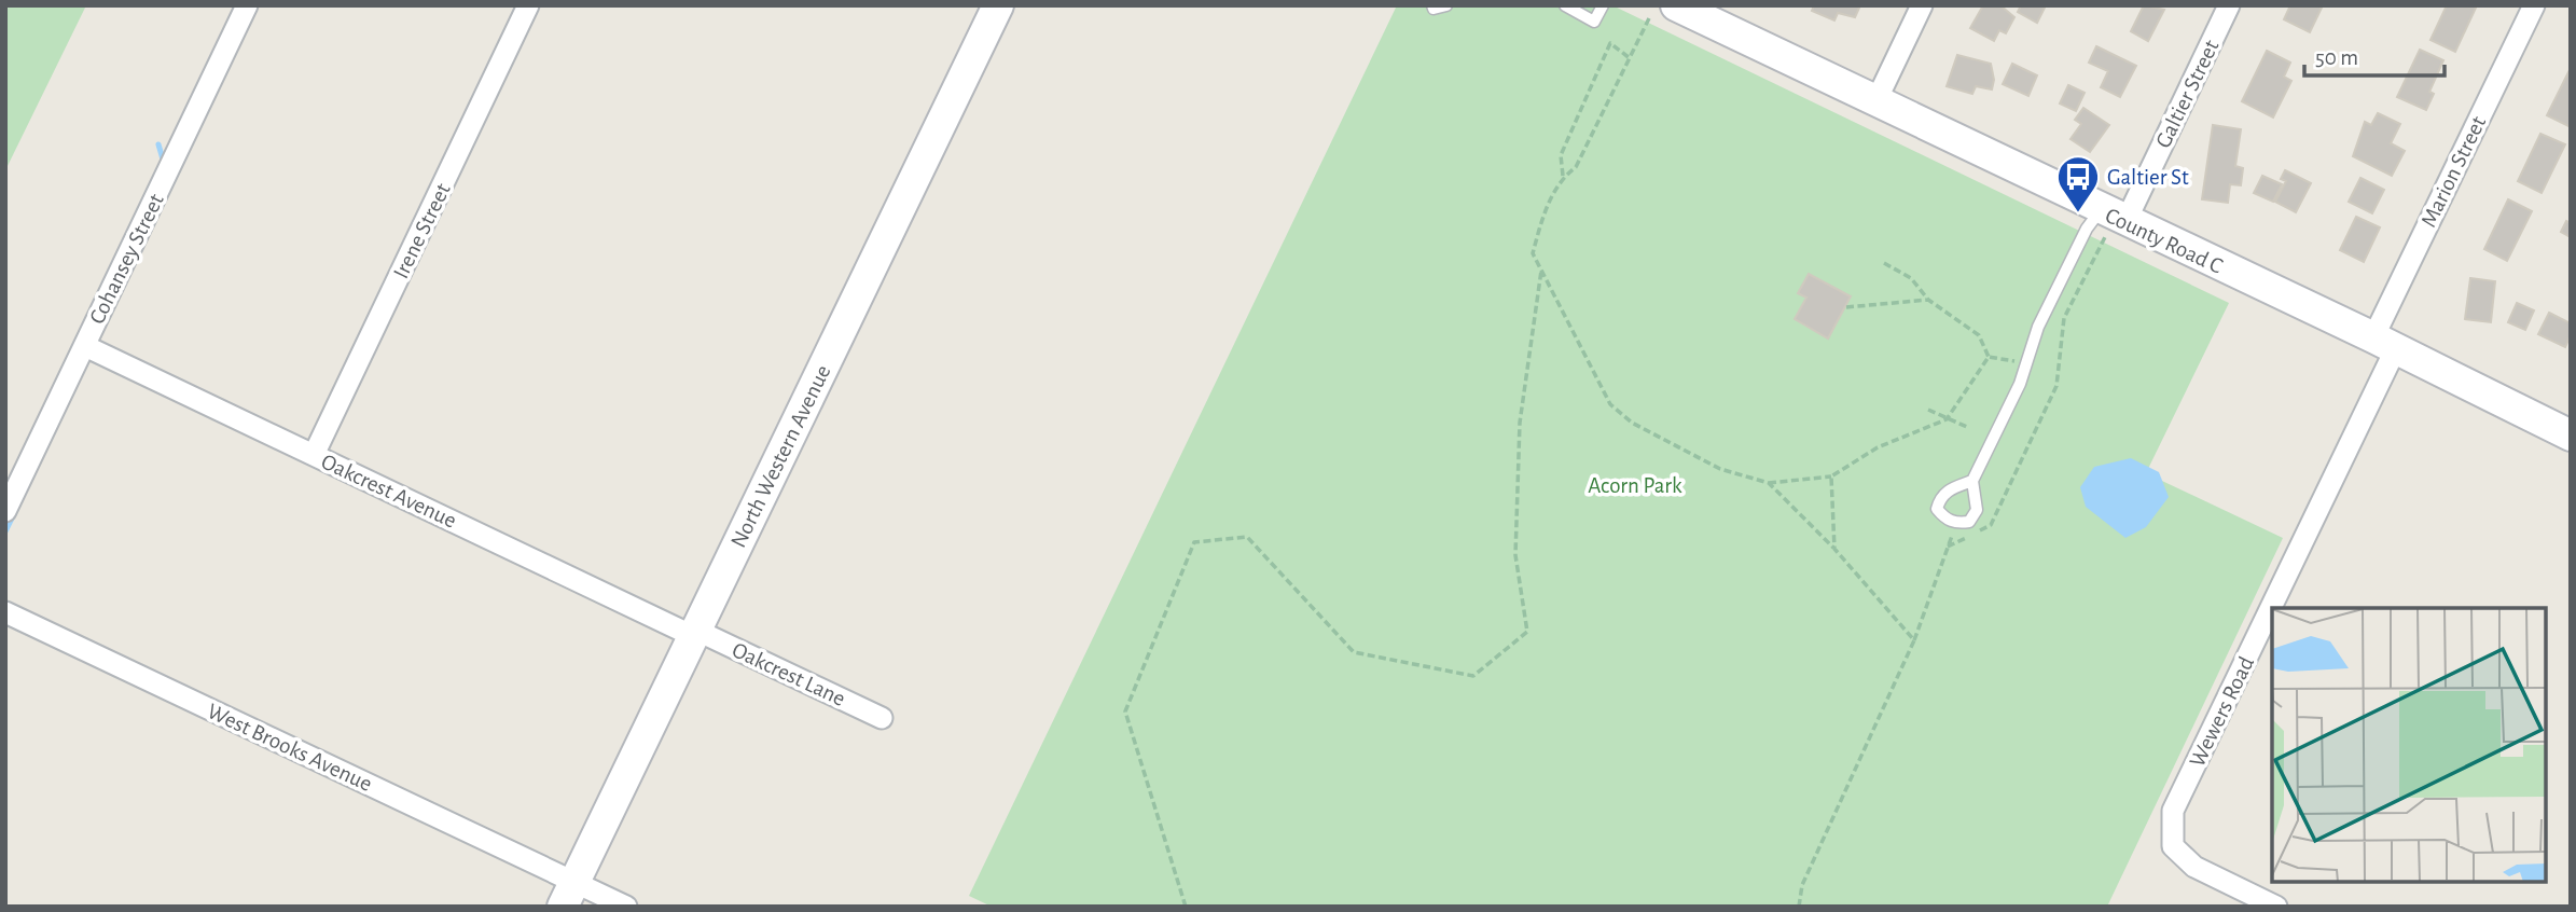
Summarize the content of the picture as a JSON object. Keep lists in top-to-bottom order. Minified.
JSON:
{"streets":{"street":["Galtier Street","Marion Street","Irene Street","County Road C","Cohansey Street","North Western Avenue","Oakcrest Avenue","Oakcrest Lane","Wewers Road","West Brooks Avenue"]},"crossings":[["Galtier Street","County Road C"],["Marion Street","County Road C"],["Marion Street","Wewers Road"],["Irene Street","Oakcrest Avenue"],["County Road C","Wewers Road"],["Cohansey Street","Oakcrest Avenue"],["North Western Avenue","Oakcrest Avenue"],["North Western Avenue","Oakcrest Lane"],["North Western Avenue","West Brooks Avenue"],["Oakcrest Avenue","Oakcrest Lane"]],"parks":["Acorn Park"],"places":{"bus stop":["Galtier St"]},"scale_bar":"50 m"}
